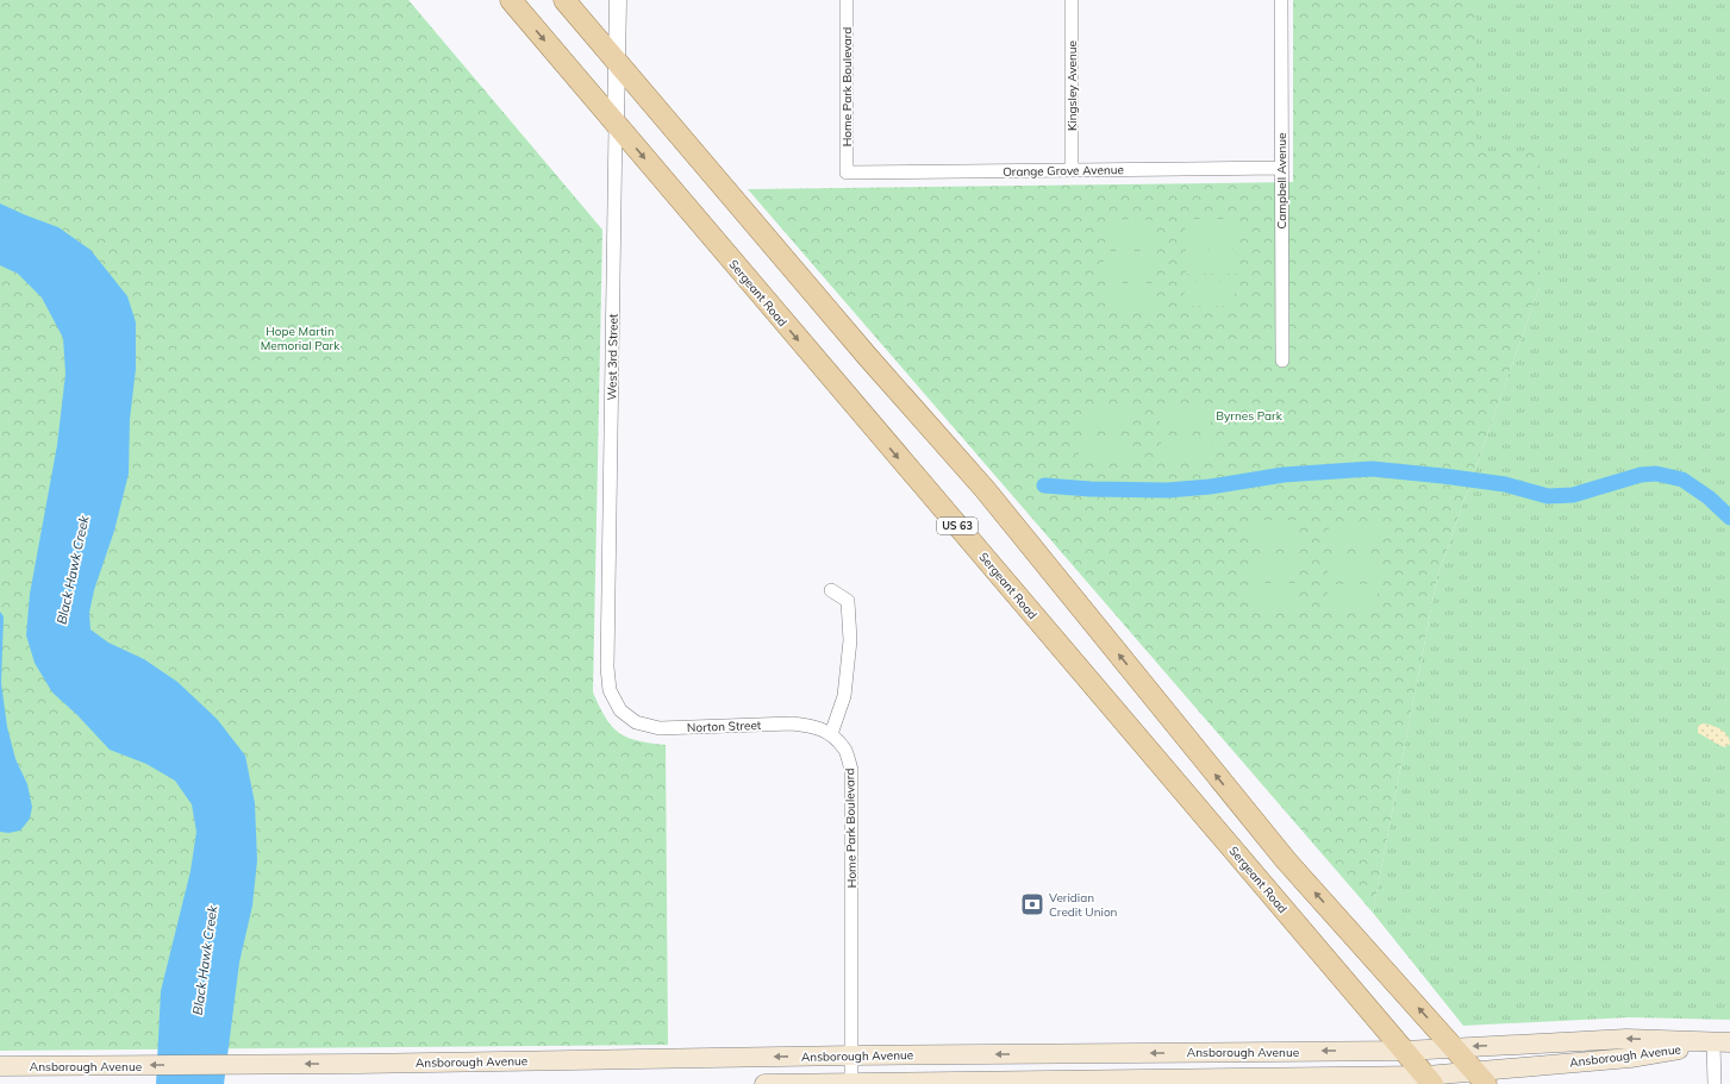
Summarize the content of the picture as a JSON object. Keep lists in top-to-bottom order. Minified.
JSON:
{"streets":{"main road":["Sergeant Road","US 63","Ansborough Avenue"],"street":["Kingsley Avenue","Home Park Boulevard","Orange Grove Avenue","Campbell Avenue","West 3rd Street","Norton Street"]},"crossings":[["Kingsley Avenue","Orange Grove Avenue"],["Home Park Boulevard","Orange Grove Avenue"],["Home Park Boulevard","Norton Street"],["Home Park Boulevard","Ansborough Avenue"],["Orange Grove Avenue","Campbell Avenue"],["Sergeant Road","West 3rd Street"],["Sergeant Road","Ansborough Avenue"],["West 3rd Street","Norton Street"]],"water":["Black Hawk Creek"],"parks":["Hope Martin Memorial Park","Byrnes Park"],"places":{"bank":["Veridian Credit Union"]}}
